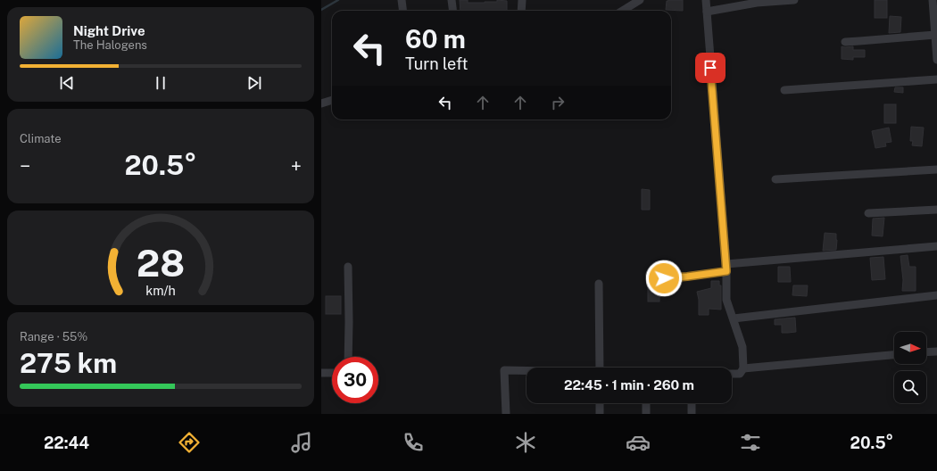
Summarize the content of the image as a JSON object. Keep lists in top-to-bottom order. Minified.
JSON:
{"north":"right","page":{"turn":["60 m","Turn left"],"song":["Night Drive","The Halogens"],"tile":["Climate",["Range · 55%","275 km"]],"heat":["−","20.5°","+"],"limit":"30","trip":"22:45 · 1 min · 260 m","tabs":["22:44","20.5°"],"gauge":["28","km/h"]}}
